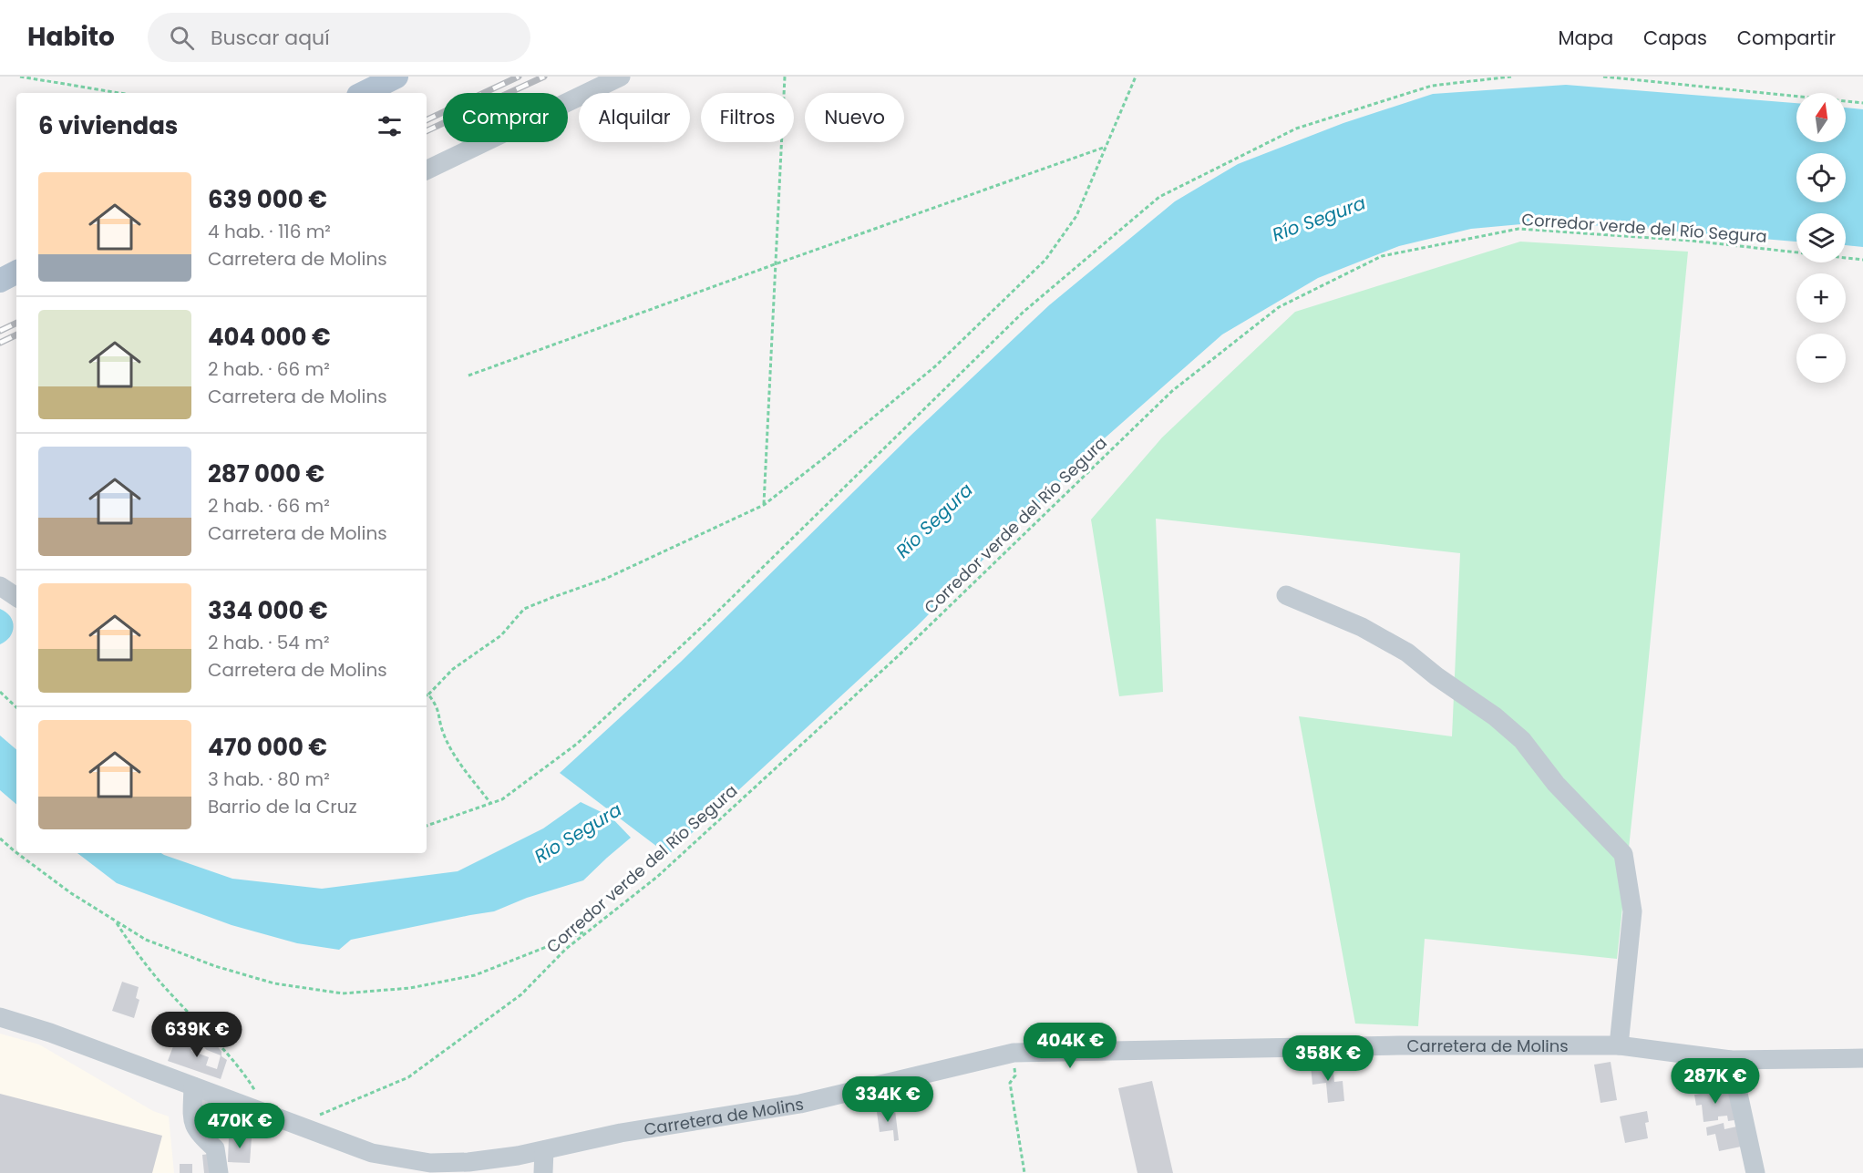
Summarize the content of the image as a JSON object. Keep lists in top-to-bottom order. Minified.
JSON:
{"streets":{"street":["Carretera de Molins"],"path":["Corredor verde del Río Segura"]},"crossings":[["Corredor verde del Río Segura","Carretera de Molins"]],"water":["Río Segura"],"north":"top","page":{"header":"Habito","search":"Buscar aquí","nav":["Mapa","Capas","Compartir"],"map_buttons":["+","−"],"chip":["Comprar","Alquilar","Filtros","Nuevo"],"heading":"6 viviendas","list":[{"name":"639 000 €","note":"4 hab. · 116 m² · Carretera de Molins"},{"name":"404 000 €","note":"2 hab. · 66 m² · Carretera de Molins"},{"name":"287 000 €","note":"2 hab. · 66 m² · Carretera de Molins"},{"name":"334 000 €","note":"2 hab. · 54 m² · Carretera de Molins"},{"name":"470 000 €","note":"3 hab. · 80 m² · Barrio de la Cruz"}],"price":["639K €","404K €","358K €","287K €","334K €","470K €"]}}
